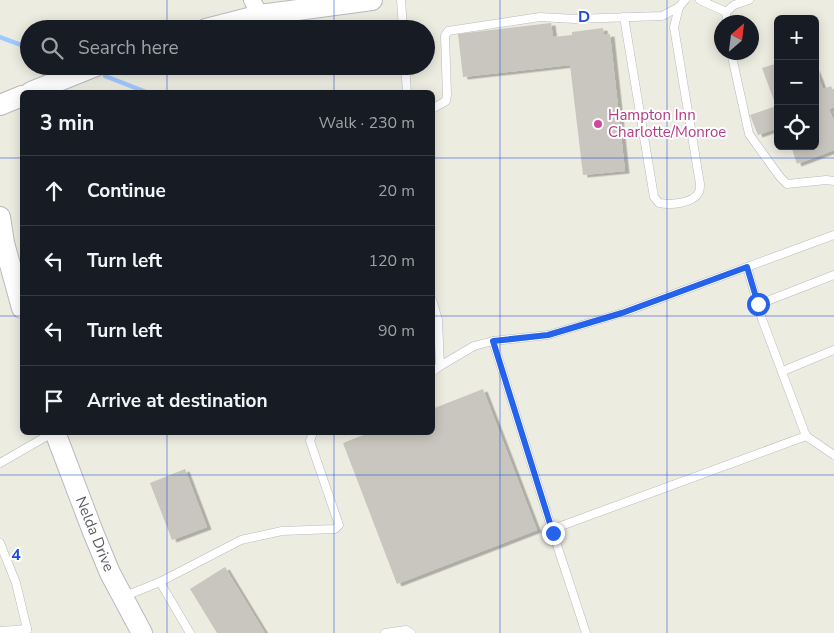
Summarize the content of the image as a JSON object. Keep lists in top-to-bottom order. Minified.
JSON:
{"streets":{"street":["Nelda Drive"]},"places":["Hampton Inn Charlotte/Monroe"],"north":"top right","page":{"map_buttons":["+","−"],"search":"Search here","heading":["3 min","Walk · 230 m"],"list":[["Continue","20 m"],["Turn left","120 m"],["Turn left","90 m"],"Arrive at destination"]},"grid":{"columns":["D"],"rows":["4"]}}
